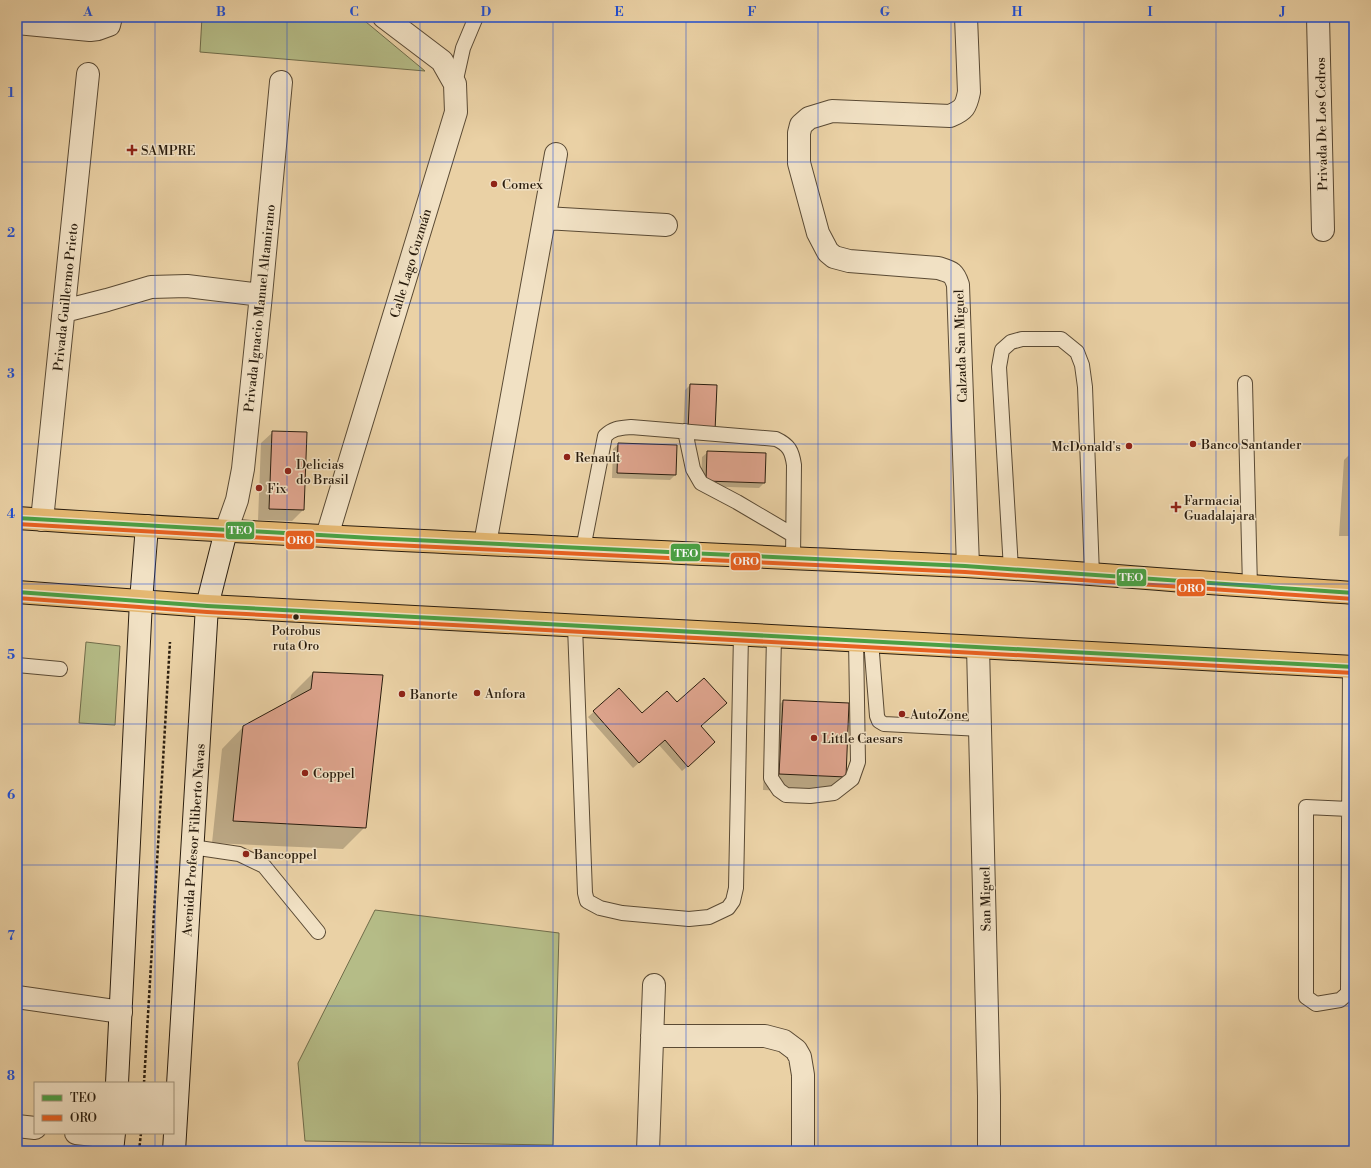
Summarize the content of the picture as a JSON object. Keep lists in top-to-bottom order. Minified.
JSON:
{"streets":{"street":["Privada De Los Cedros","Calle Lago Guzmán","Privada Guillermo Prieto","Privada Ignacio Manuel Altamirano","Calzada San Miguel","Avenida Profesor Filiberto Navas","San Miguel"]},"crossings":[["Privada Ignacio Manuel Altamirano","Avenida Profesor Filiberto Navas"]],"places":{"health":["SAMPRE","Farmacia Guadalajara"],"other":["Comex","Banco Santander","McDonald's","Renault","Delicias do Brasil","Fix","Potrobus ruta Oro","Anfora","Banorte","AutoZone","Little Caesars","Coppel","Bancoppel"]},"lines":["transit line TEO","transit line ORO"],"legend":["TEO","ORO"],"grid":{"columns":["A","B","C","D","E","F","G","H","I","J"],"rows":["1","2","3","4","5","6","7","8"]}}
